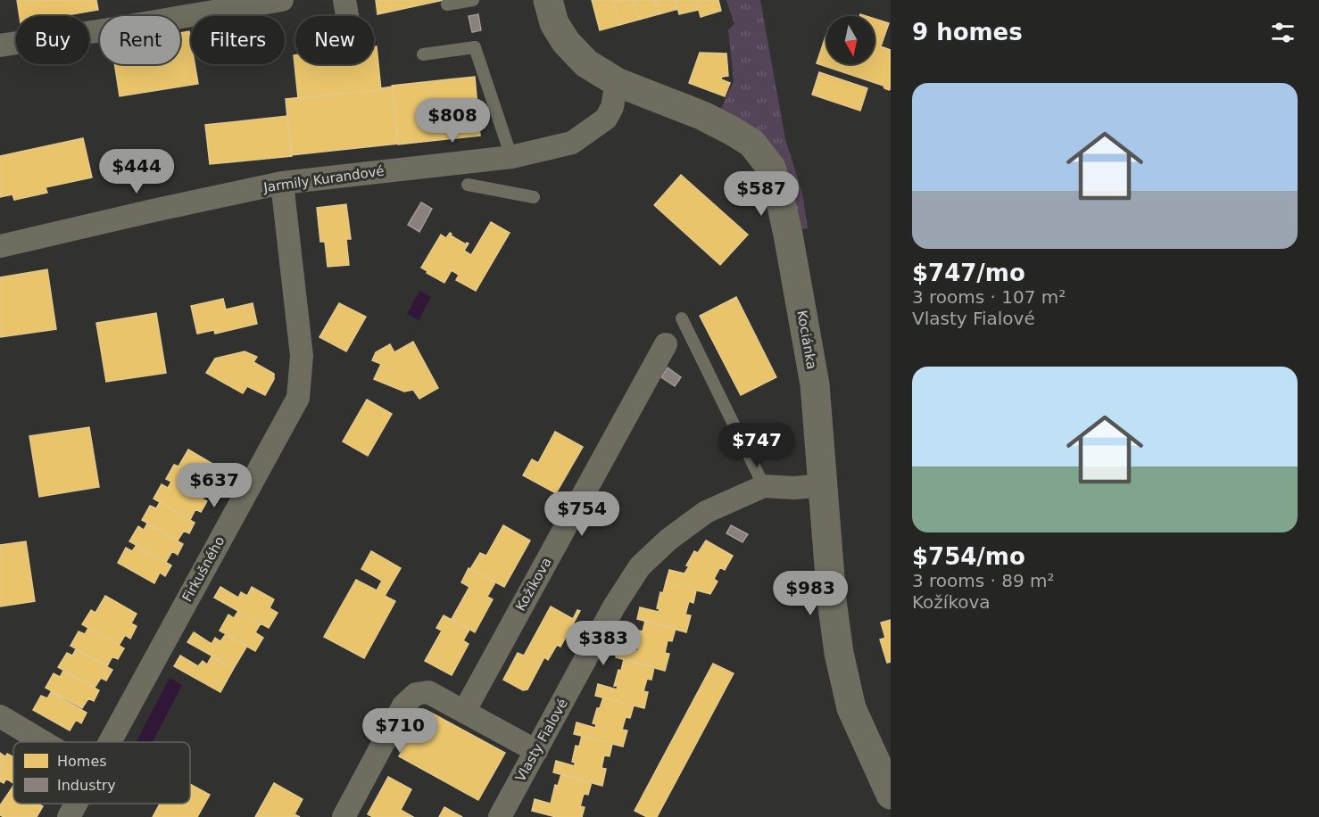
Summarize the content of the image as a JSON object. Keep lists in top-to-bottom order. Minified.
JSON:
{"streets":{"street":["Jarmily Kurandové","Kociánka","Firkušného","Kožíkova","Vlasty Fialové"]},"crossings":[["Jarmily Kurandové","Kociánka"],["Jarmily Kurandové","Firkušného"],["Kociánka","Vlasty Fialové"]],"legend":["Homes","Industry"],"north":"bottom","page":{"heading":"9 homes","chip":["Buy","Rent","Filters","New"],"list":[{"name":"$747/mo","note":"3 rooms · 107 m² · Vlasty Fialové"},{"name":"$754/mo","note":"3 rooms · 89 m² · Kožíkova"}],"price":["$808","$444","$587","$747","$637","$754","$983","$383","$710"]}}
